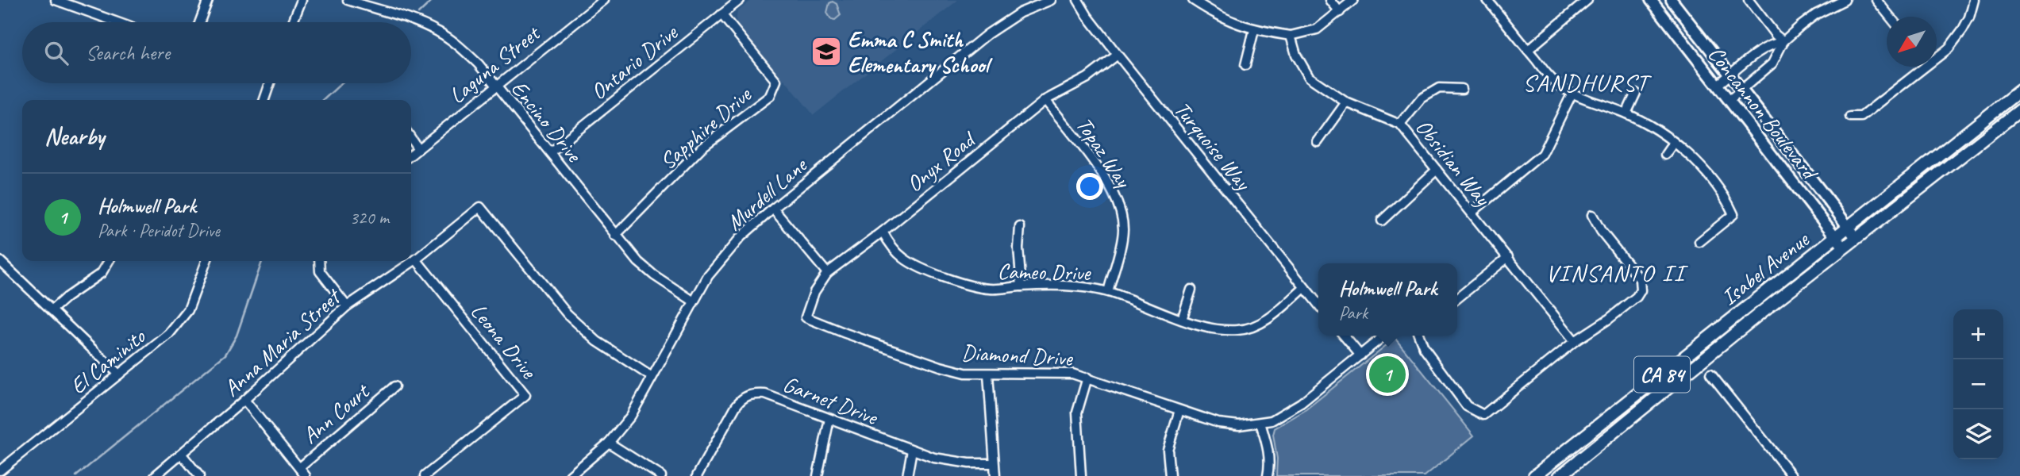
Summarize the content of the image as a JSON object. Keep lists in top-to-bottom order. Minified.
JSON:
{"streets":{"highway":["Isabel Avenue","CA 84"],"main road":["Concannon Boulevard"],"street":["Ontario Drive","Laguna Street","Encino Drive","Sapphire Drive","Turquoise Way","Topaz Way","Onyx Road","Obsidian Way","Murdell Lane","Cameo Drive","Leona Drive","Anna Maria Street","Diamond Drive","El Caminito","Garnet Drive","Ann Court"]},"crossings":[["Ontario Drive","Encino Drive"],["Ontario Drive","Sapphire Drive"],["Laguna Street","Encino Drive"],["Concannon Boulevard","Isabel Avenue"],["Encino Drive","Sapphire Drive"],["Encino Drive","Murdell Lane"],["Turquoise Way","Onyx Road"],["Turquoise Way","Cameo Drive"],["Topaz Way","Onyx Road"],["Topaz Way","Cameo Drive"],["Onyx Road","Cameo Drive"],["Onyx Road","Diamond Drive"],["Murdell Lane","Anna Maria Street"],["Leona Drive","Anna Maria Street"]],"districts":["SANDHURST","VINSANTO II"],"places":{"school or university":["Emma C Smith Elementary School"]},"north":"bottom left","page":{"search":"Search here","heading":"Nearby","list":[{"mark":"1","name":"Holmwell Park","note":"Park · Peridot Drive","value":"320 m"}],"popup":["Holmwell Park","Park"],"map_buttons":["+","−"],"pins":"1"}}
